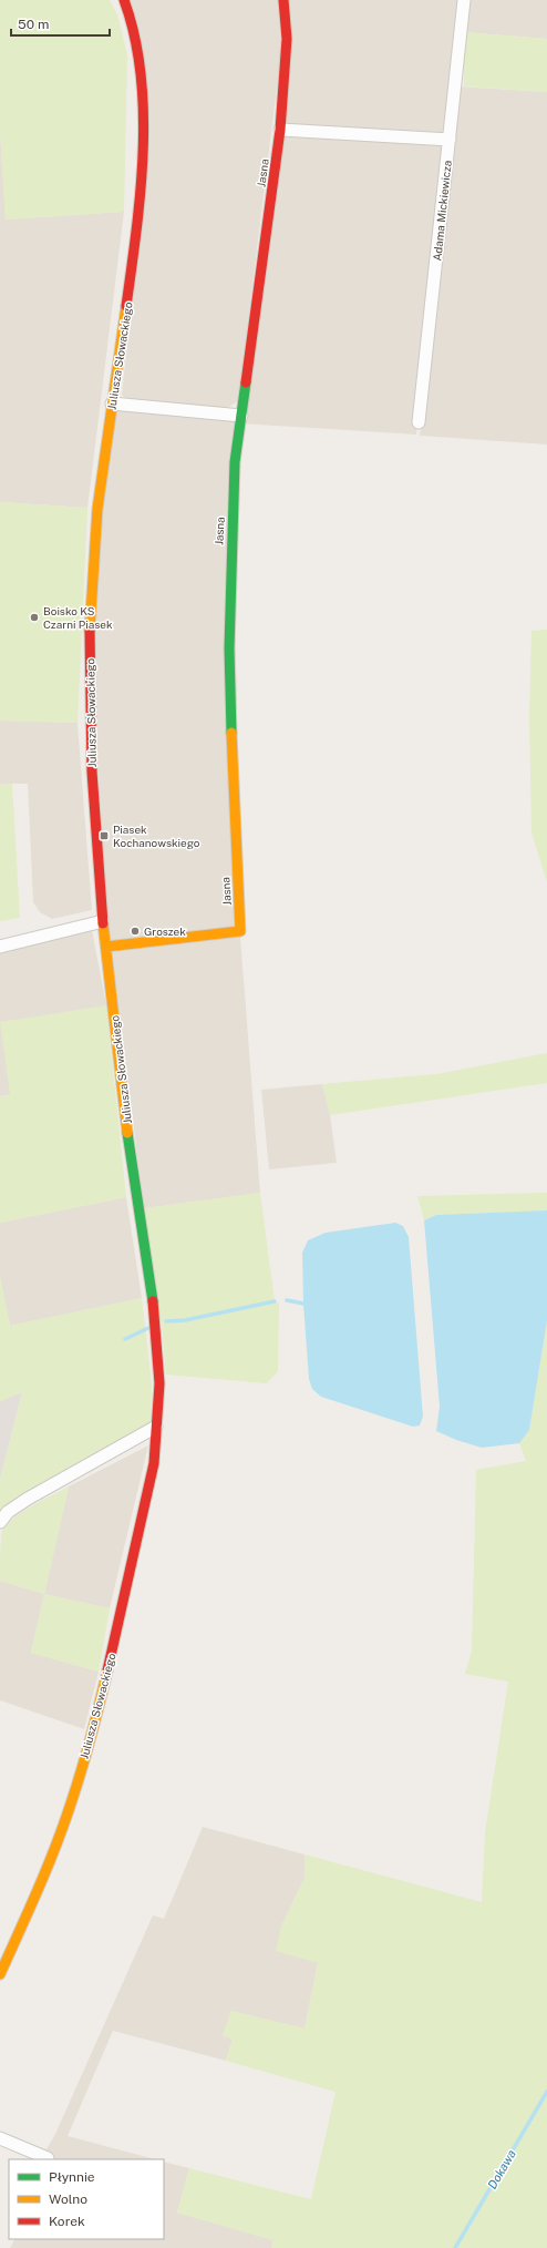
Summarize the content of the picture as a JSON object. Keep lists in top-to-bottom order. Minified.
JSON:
{"streets":{"street":["Jasna","Adama Mickiewicza","Juliusza Słowackiego"]},"crossings":[["Jasna","Juliusza Słowackiego"]],"water":["Dokawa"],"places":{"other":["Boisko KS Czarni Piasek","Groszek"],"transit":["Piasek Kochanowskiego"]},"legend":["Płynnie","Wolno","Korek"],"scale_bar":"50 m"}
